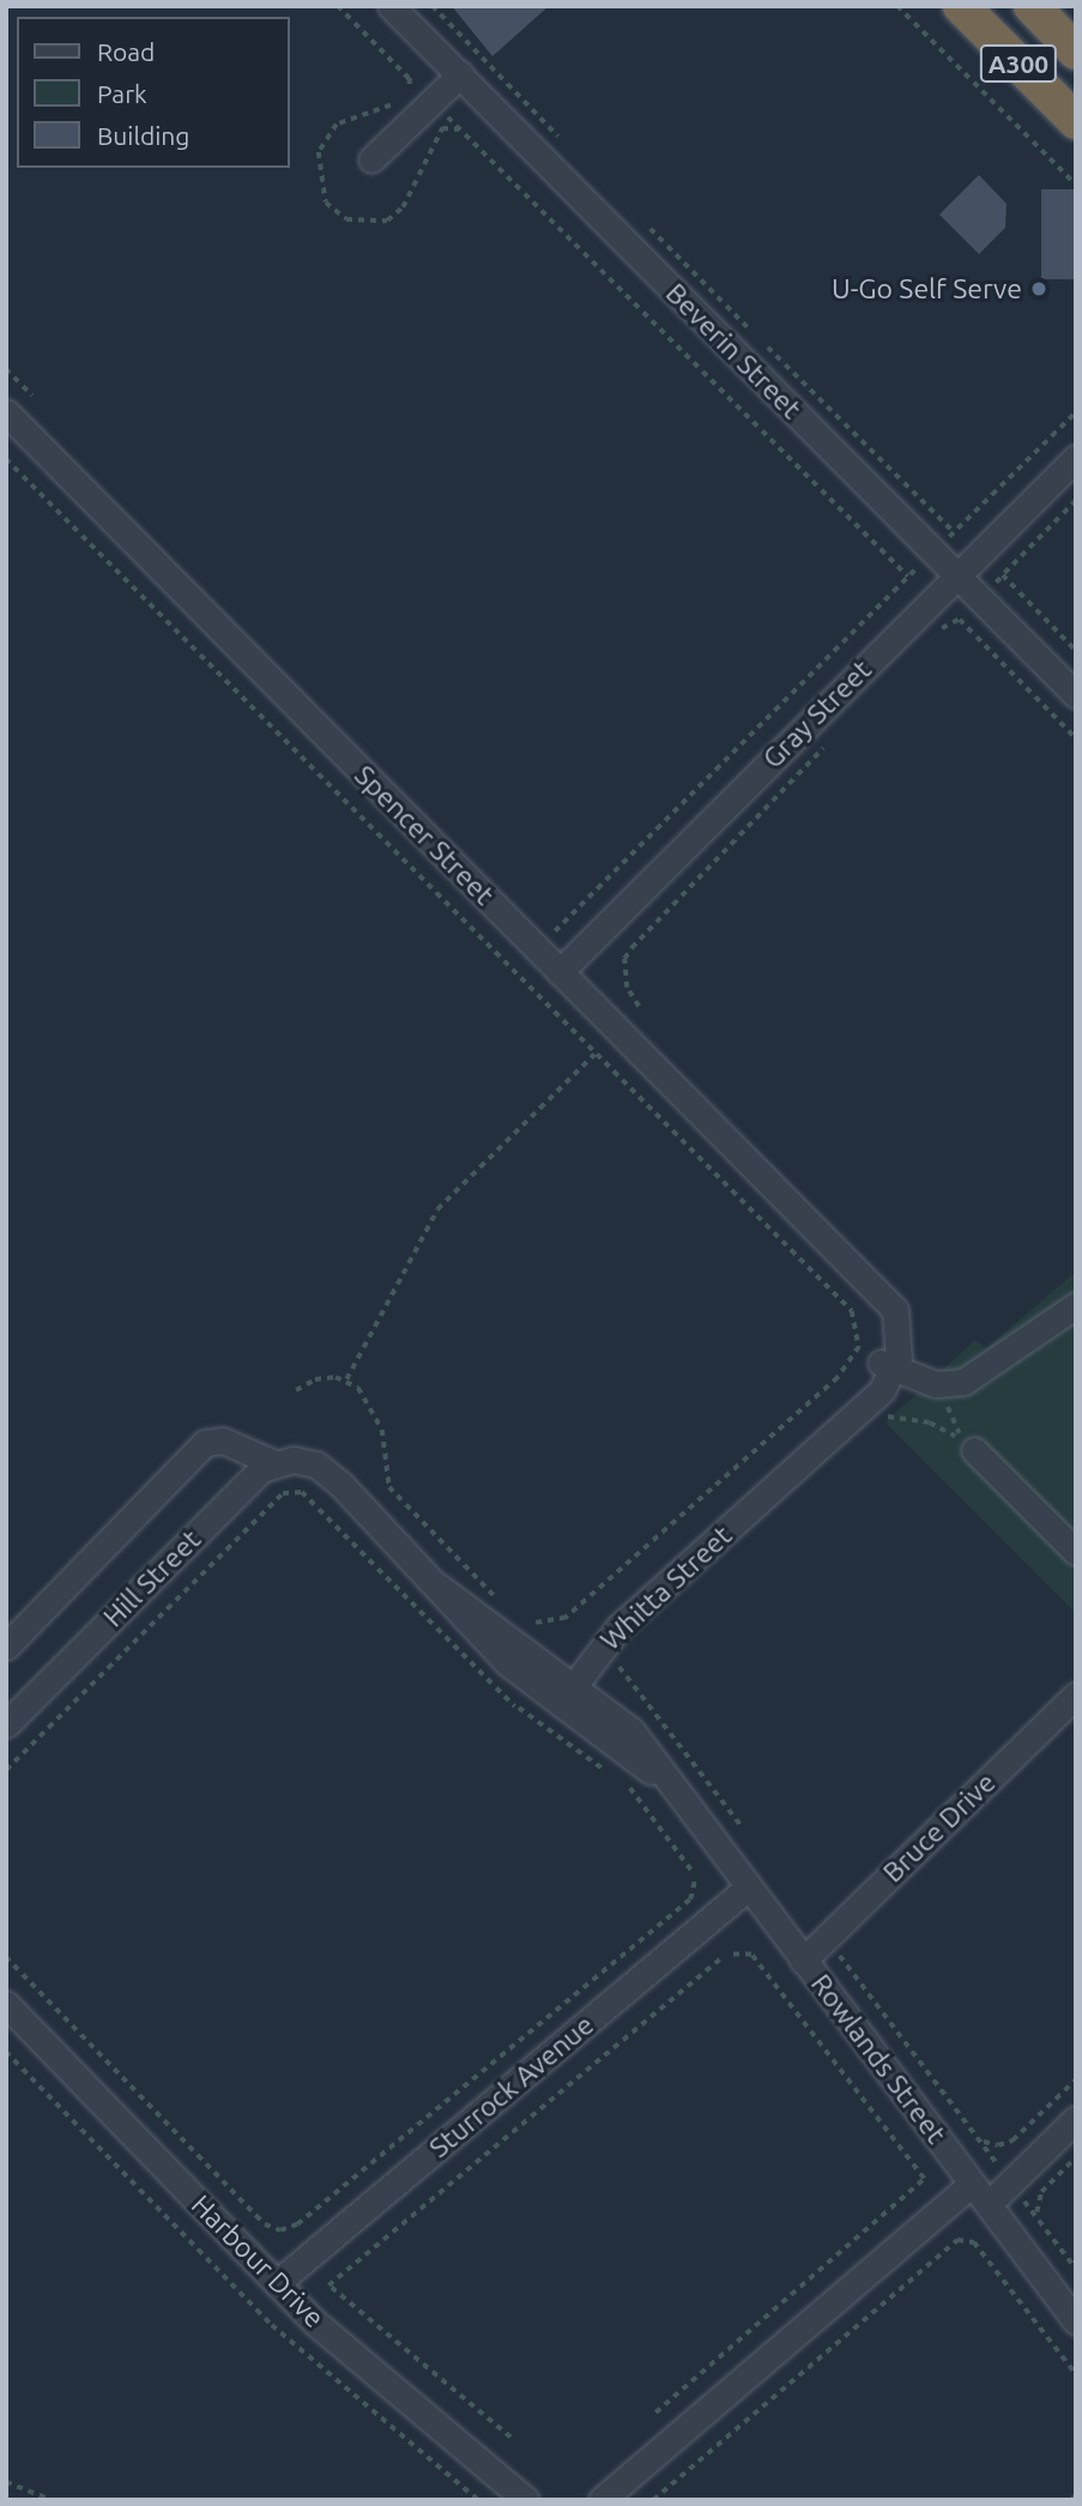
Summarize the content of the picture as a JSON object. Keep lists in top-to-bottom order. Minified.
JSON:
{"streets":{"highway":["A300"],"street":["Beverin Street","Gray Street","Spencer Street","Hill Street","Whitta Street","Bruce Drive","Rowlands Street","Sturrock Avenue","Harbour Drive"]},"crossings":[["Beverin Street","Gray Street"],["Gray Street","Spencer Street"],["Spencer Street","Whitta Street"],["Hill Street","Rowlands Street"],["Whitta Street","Rowlands Street"],["Bruce Drive","Rowlands Street"],["Rowlands Street","Sturrock Avenue"],["Sturrock Avenue","Harbour Drive"]],"places":["U-Go Self Serve"],"legend":["Road","Park","Building"]}
